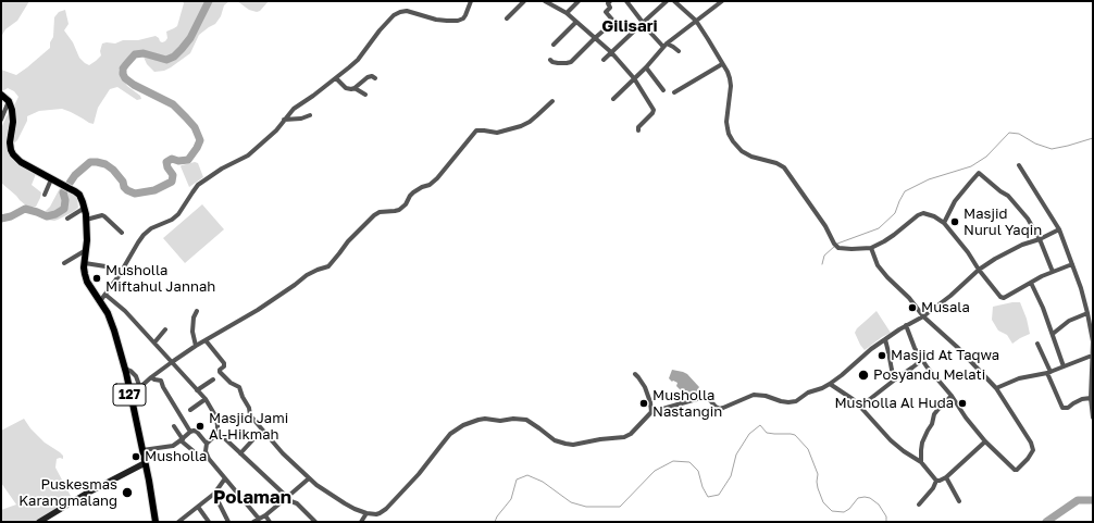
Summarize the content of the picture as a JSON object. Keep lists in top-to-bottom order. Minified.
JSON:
{"streets":{"main road":["127"]},"districts":["Gilisari","Polaman"],"places":["Masjid Nurul Yaqin","Musholla Miftahul Jannah","Musala","Masjid At Taqwa","Posyandu Melati","Musholla Nastangin","Musholla Al Huda","Masjid Jami Al-Hikmah","Musholla","Puskesmas Karangmalang"]}
